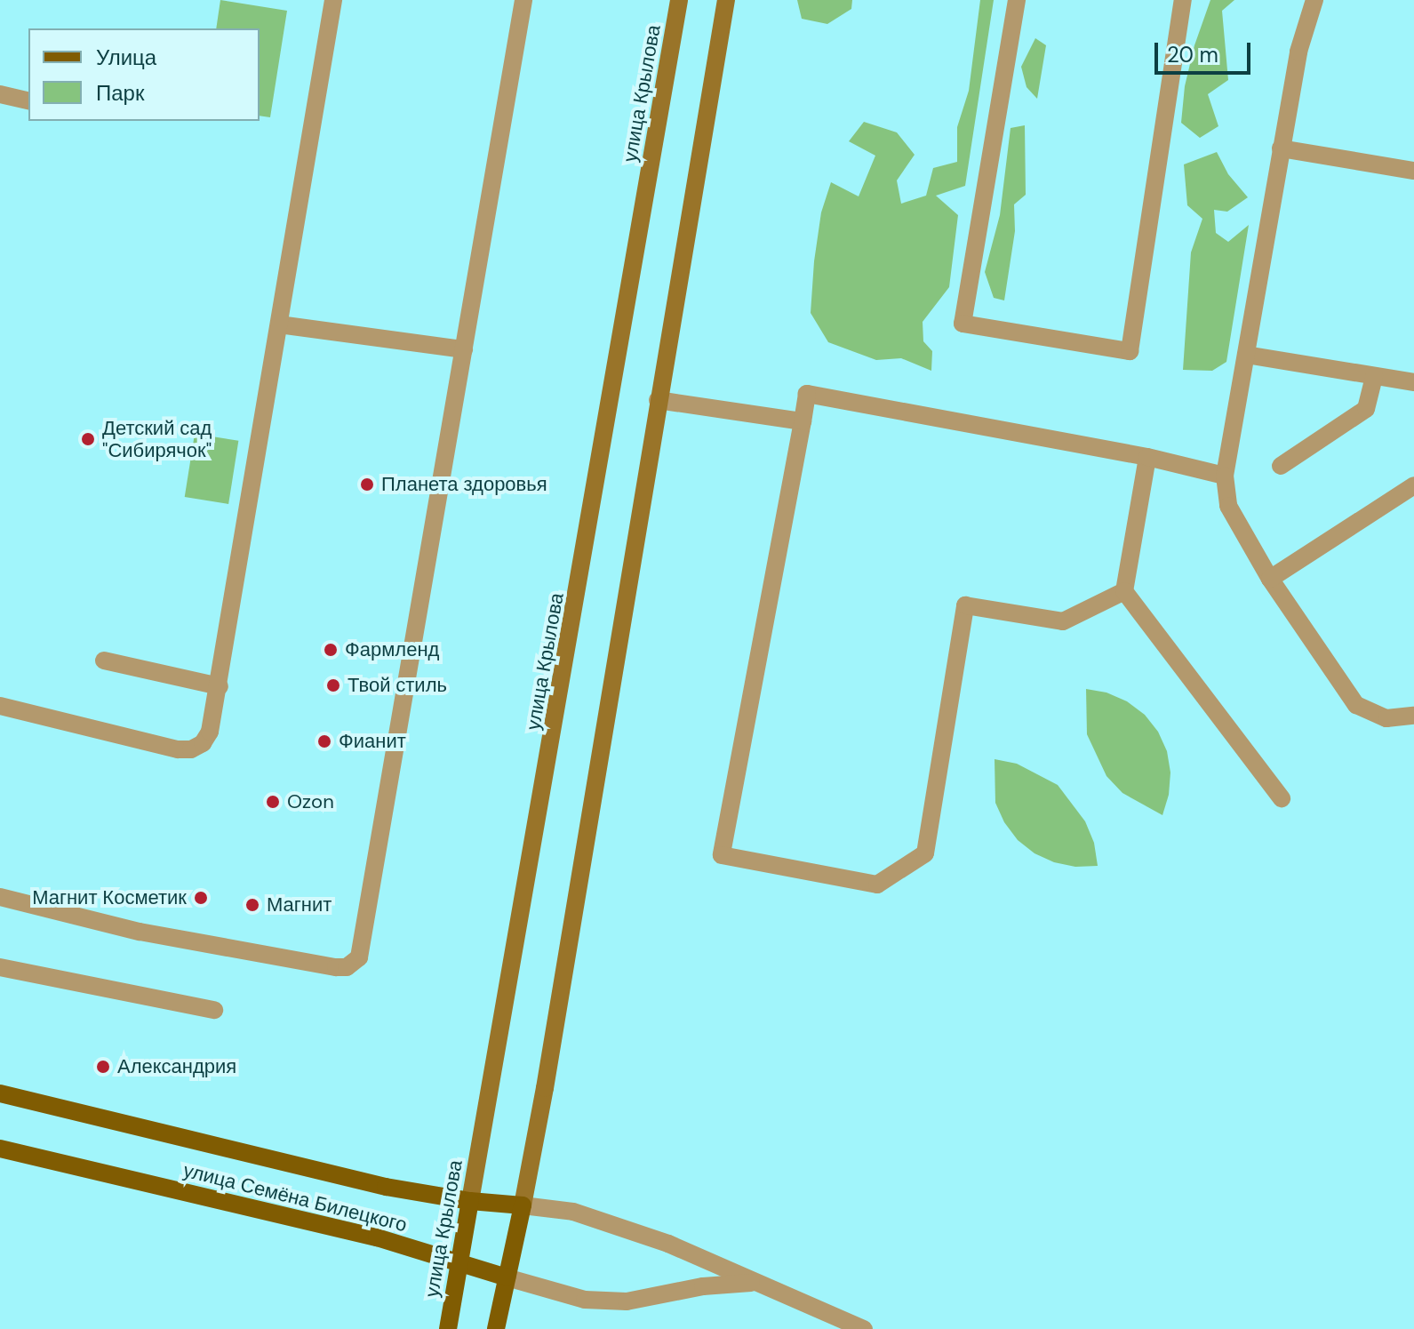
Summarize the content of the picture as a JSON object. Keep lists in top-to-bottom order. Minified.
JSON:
{"streets":{"main road":["улица Крылова","улица Семёна Билецкого"]},"crossings":[["улица Крылова","улица Семёна Билецкого"]],"places":["Детский сад \"Сибирячок\"","Планета здоровья","Фармленд","Твой стиль","Фианит","Ozon","Магнит Косметик","Магнит","Александрия"],"legend":["Улица","Парк"],"scale_bar":"20 m"}
